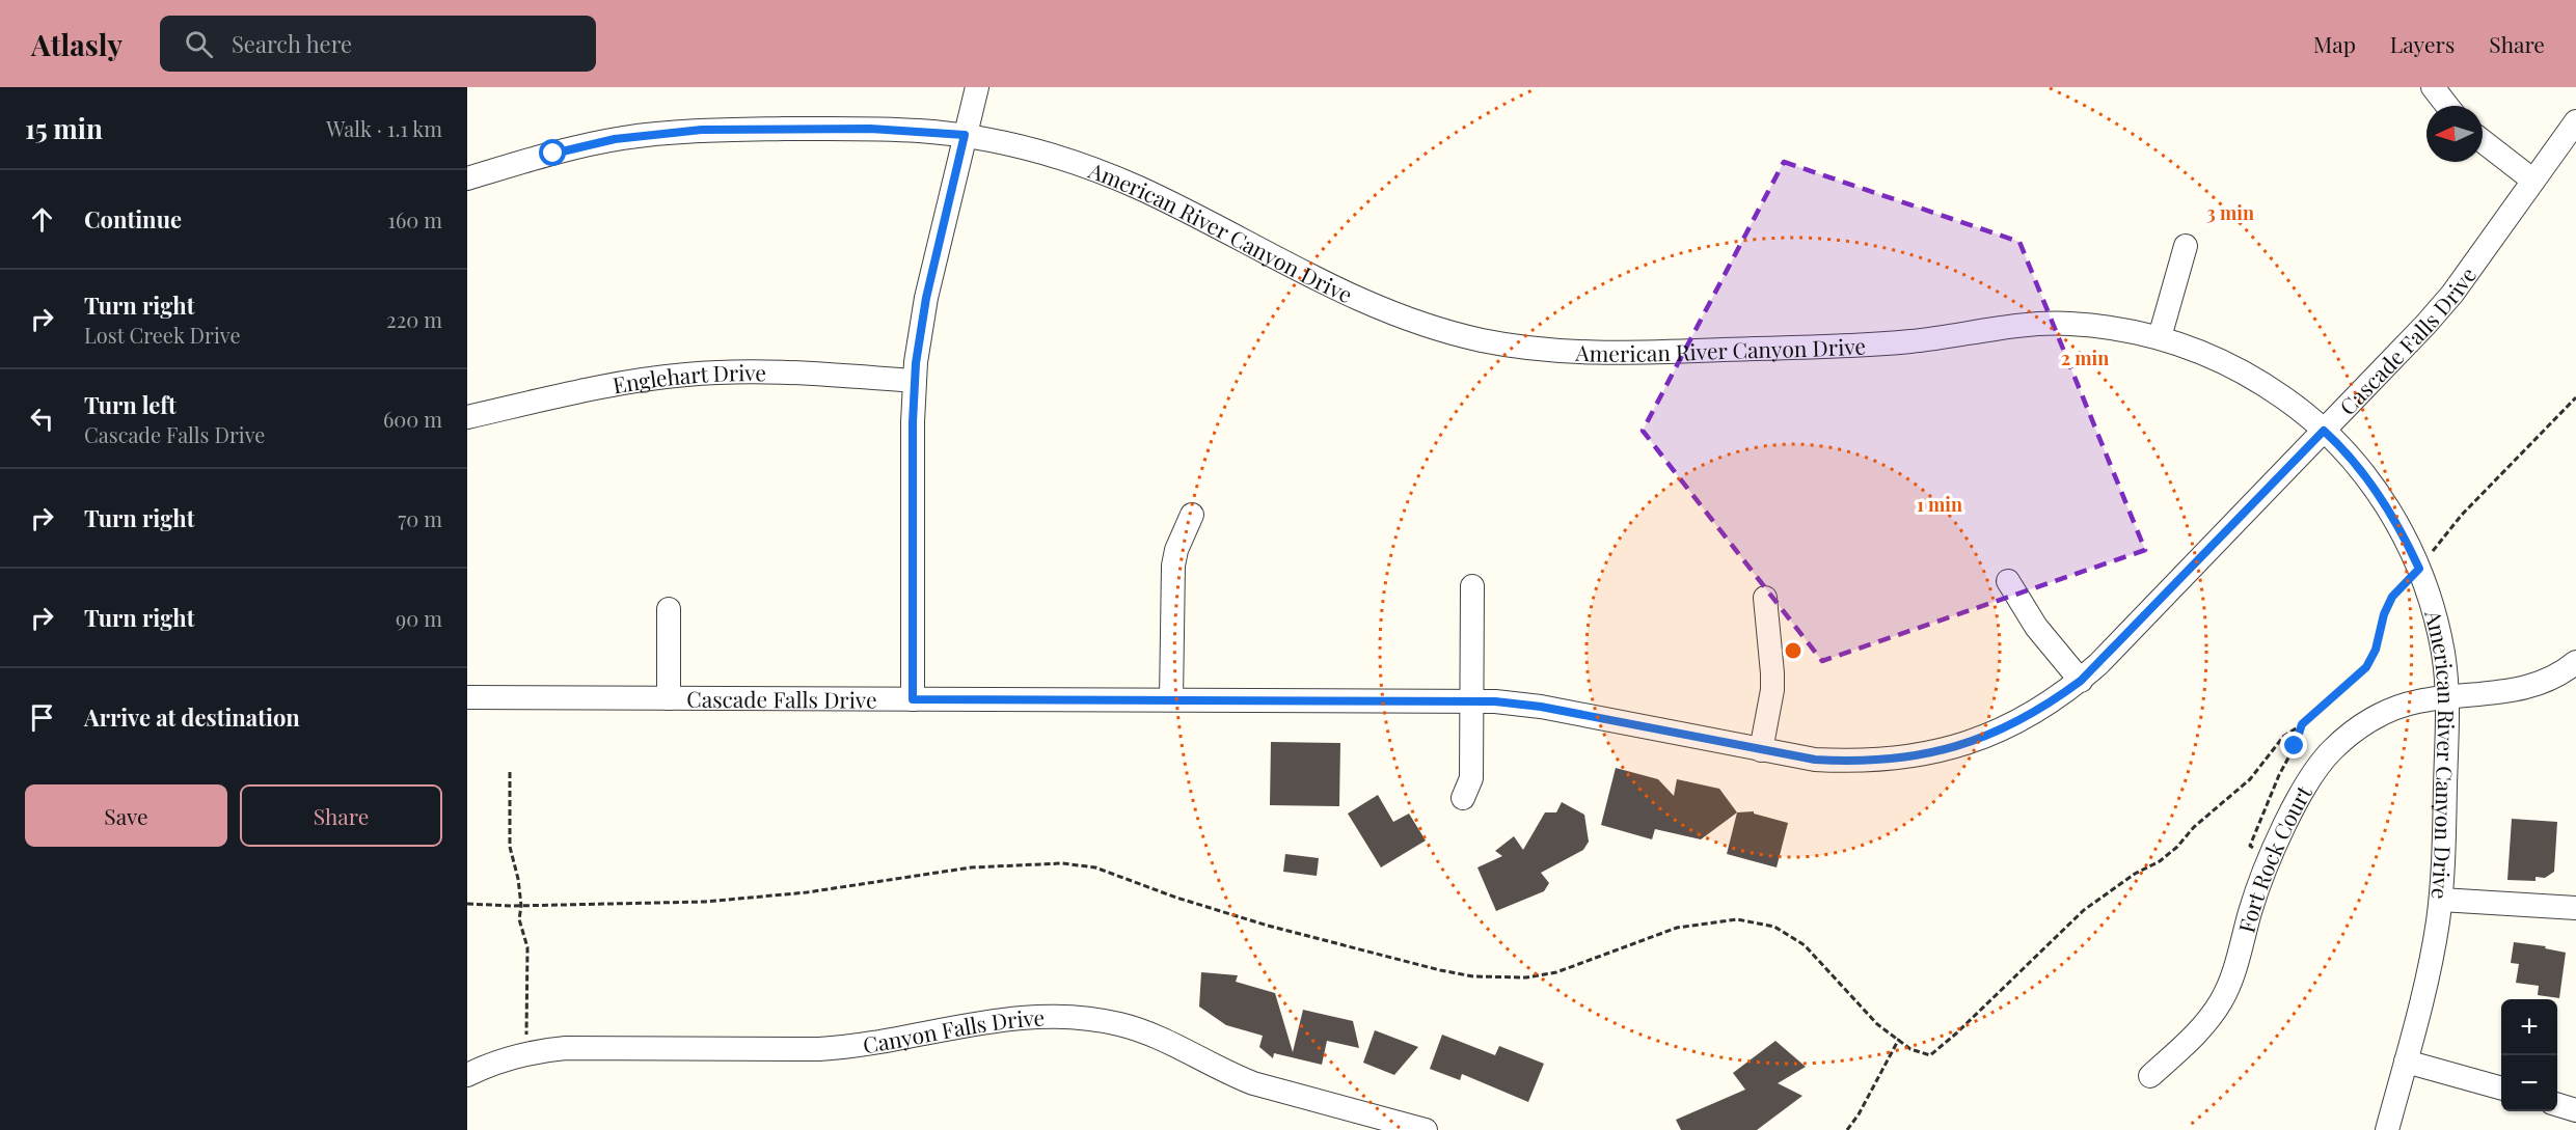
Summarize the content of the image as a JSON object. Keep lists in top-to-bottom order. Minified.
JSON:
{"streets":{"street":["American River Canyon Drive","Cascade Falls Drive","Englehart Drive","Fort Rock Court","Canyon Falls Drive"]},"crossings":[["American River Canyon Drive","Cascade Falls Drive"],["American River Canyon Drive","Fort Rock Court"]],"north":"left","page":{"header":"Atlasly","search":"Search here","nav":["Map","Layers","Share"],"heading":["15 min","Walk · 1.1 km"],"list":[["Continue","160 m"],["Turn right","Lost Creek Drive","220 m"],["Turn left","Cascade Falls Drive","600 m"],["Turn right","70 m"],["Turn right","90 m"],"Arrive at destination"],"buttons":["Save","Share"],"map_buttons":["+","−"]},"rings":["3 min","2 min","1 min"]}
